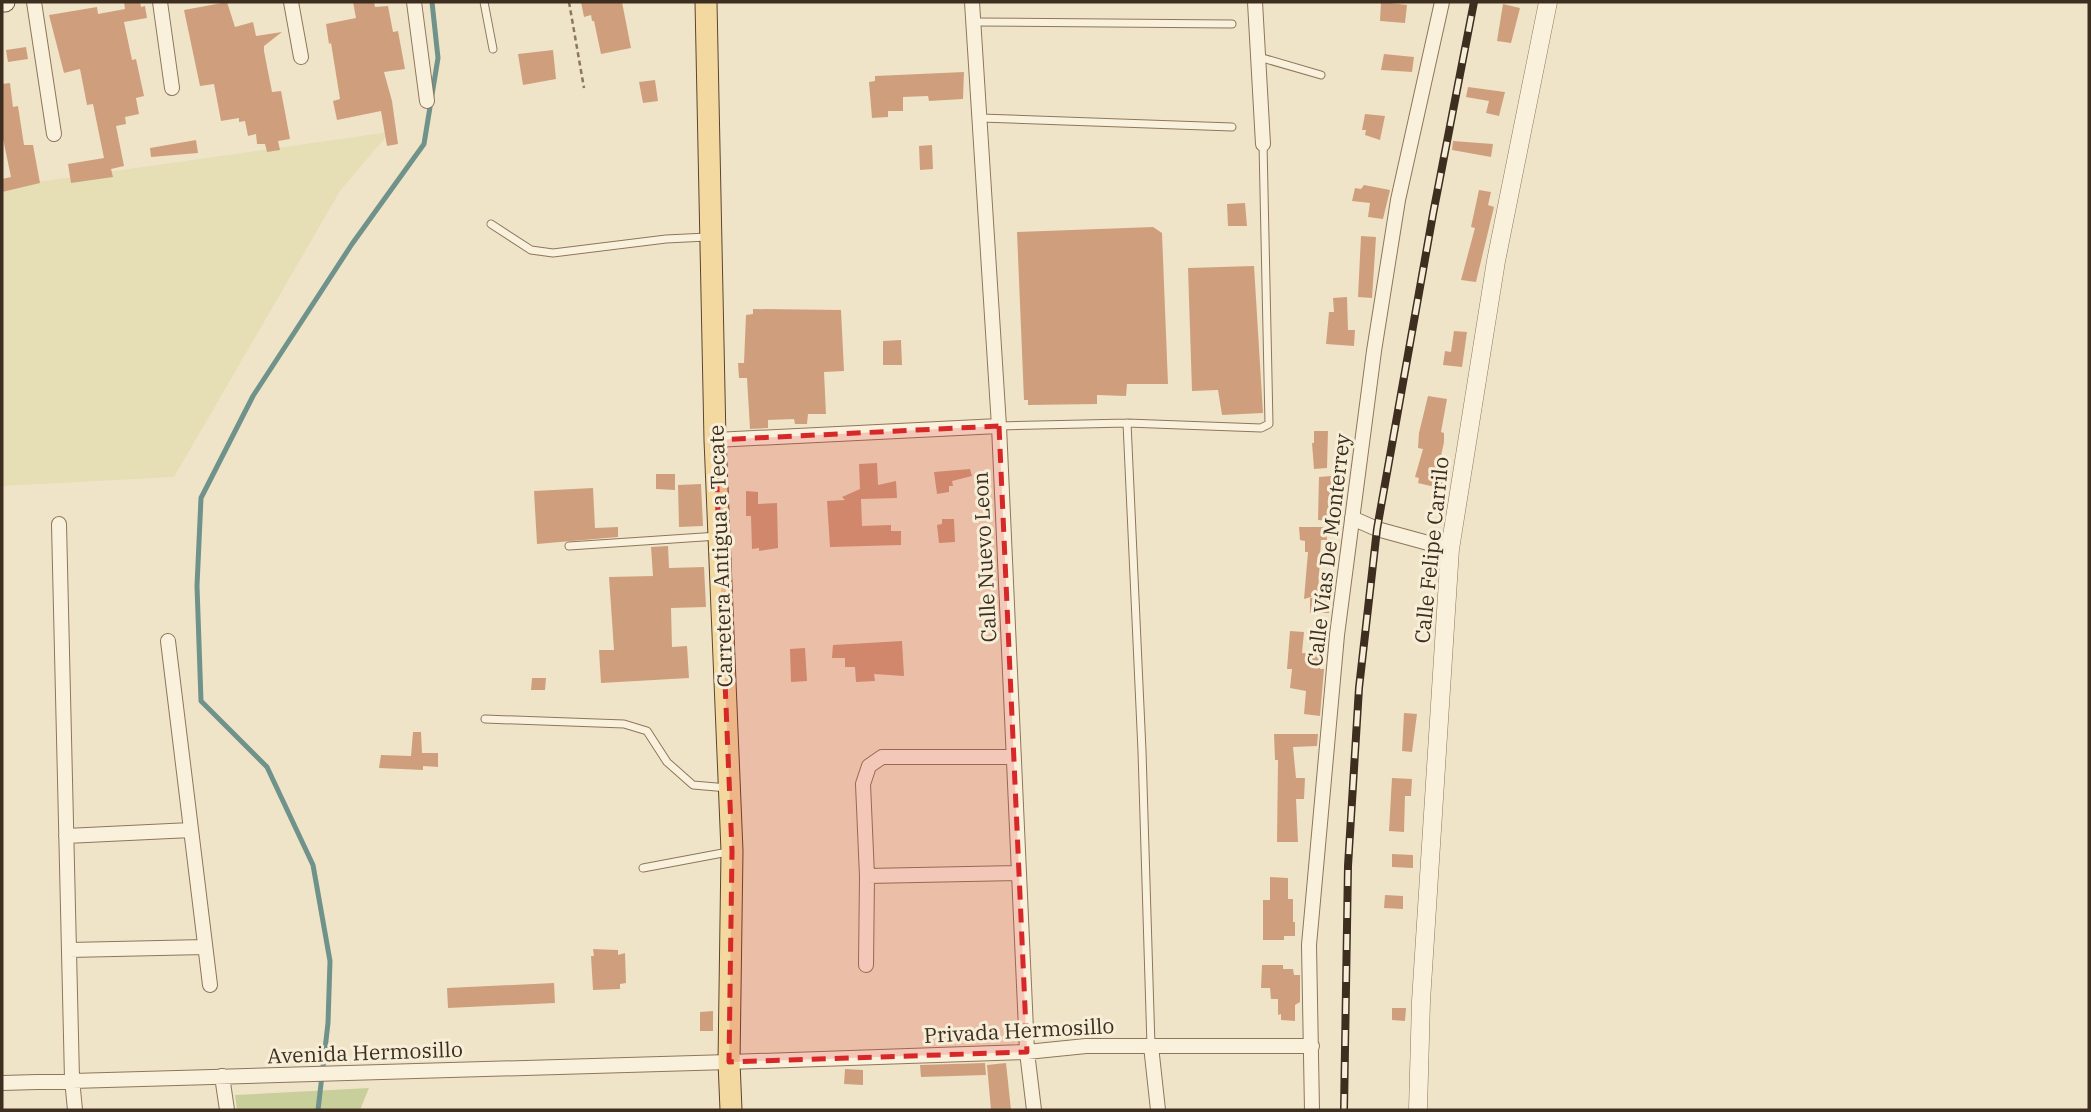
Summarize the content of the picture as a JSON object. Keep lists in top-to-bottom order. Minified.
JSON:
{"streets":{"main road":["Carretera Antigua a Tecate"],"street":["Calle Vías De Monterrey","Calle Felipe Carrilo","Calle Nuevo Leon","Privada Hermosillo","Avenida Hermosillo"]},"crossings":[["Calle Vías De Monterrey","Privada Hermosillo"],["Carretera Antigua a Tecate","Privada Hermosillo"],["Carretera Antigua a Tecate","Avenida Hermosillo"],["Calle Nuevo Leon","Privada Hermosillo"],["Privada Hermosillo","Avenida Hermosillo"]]}
